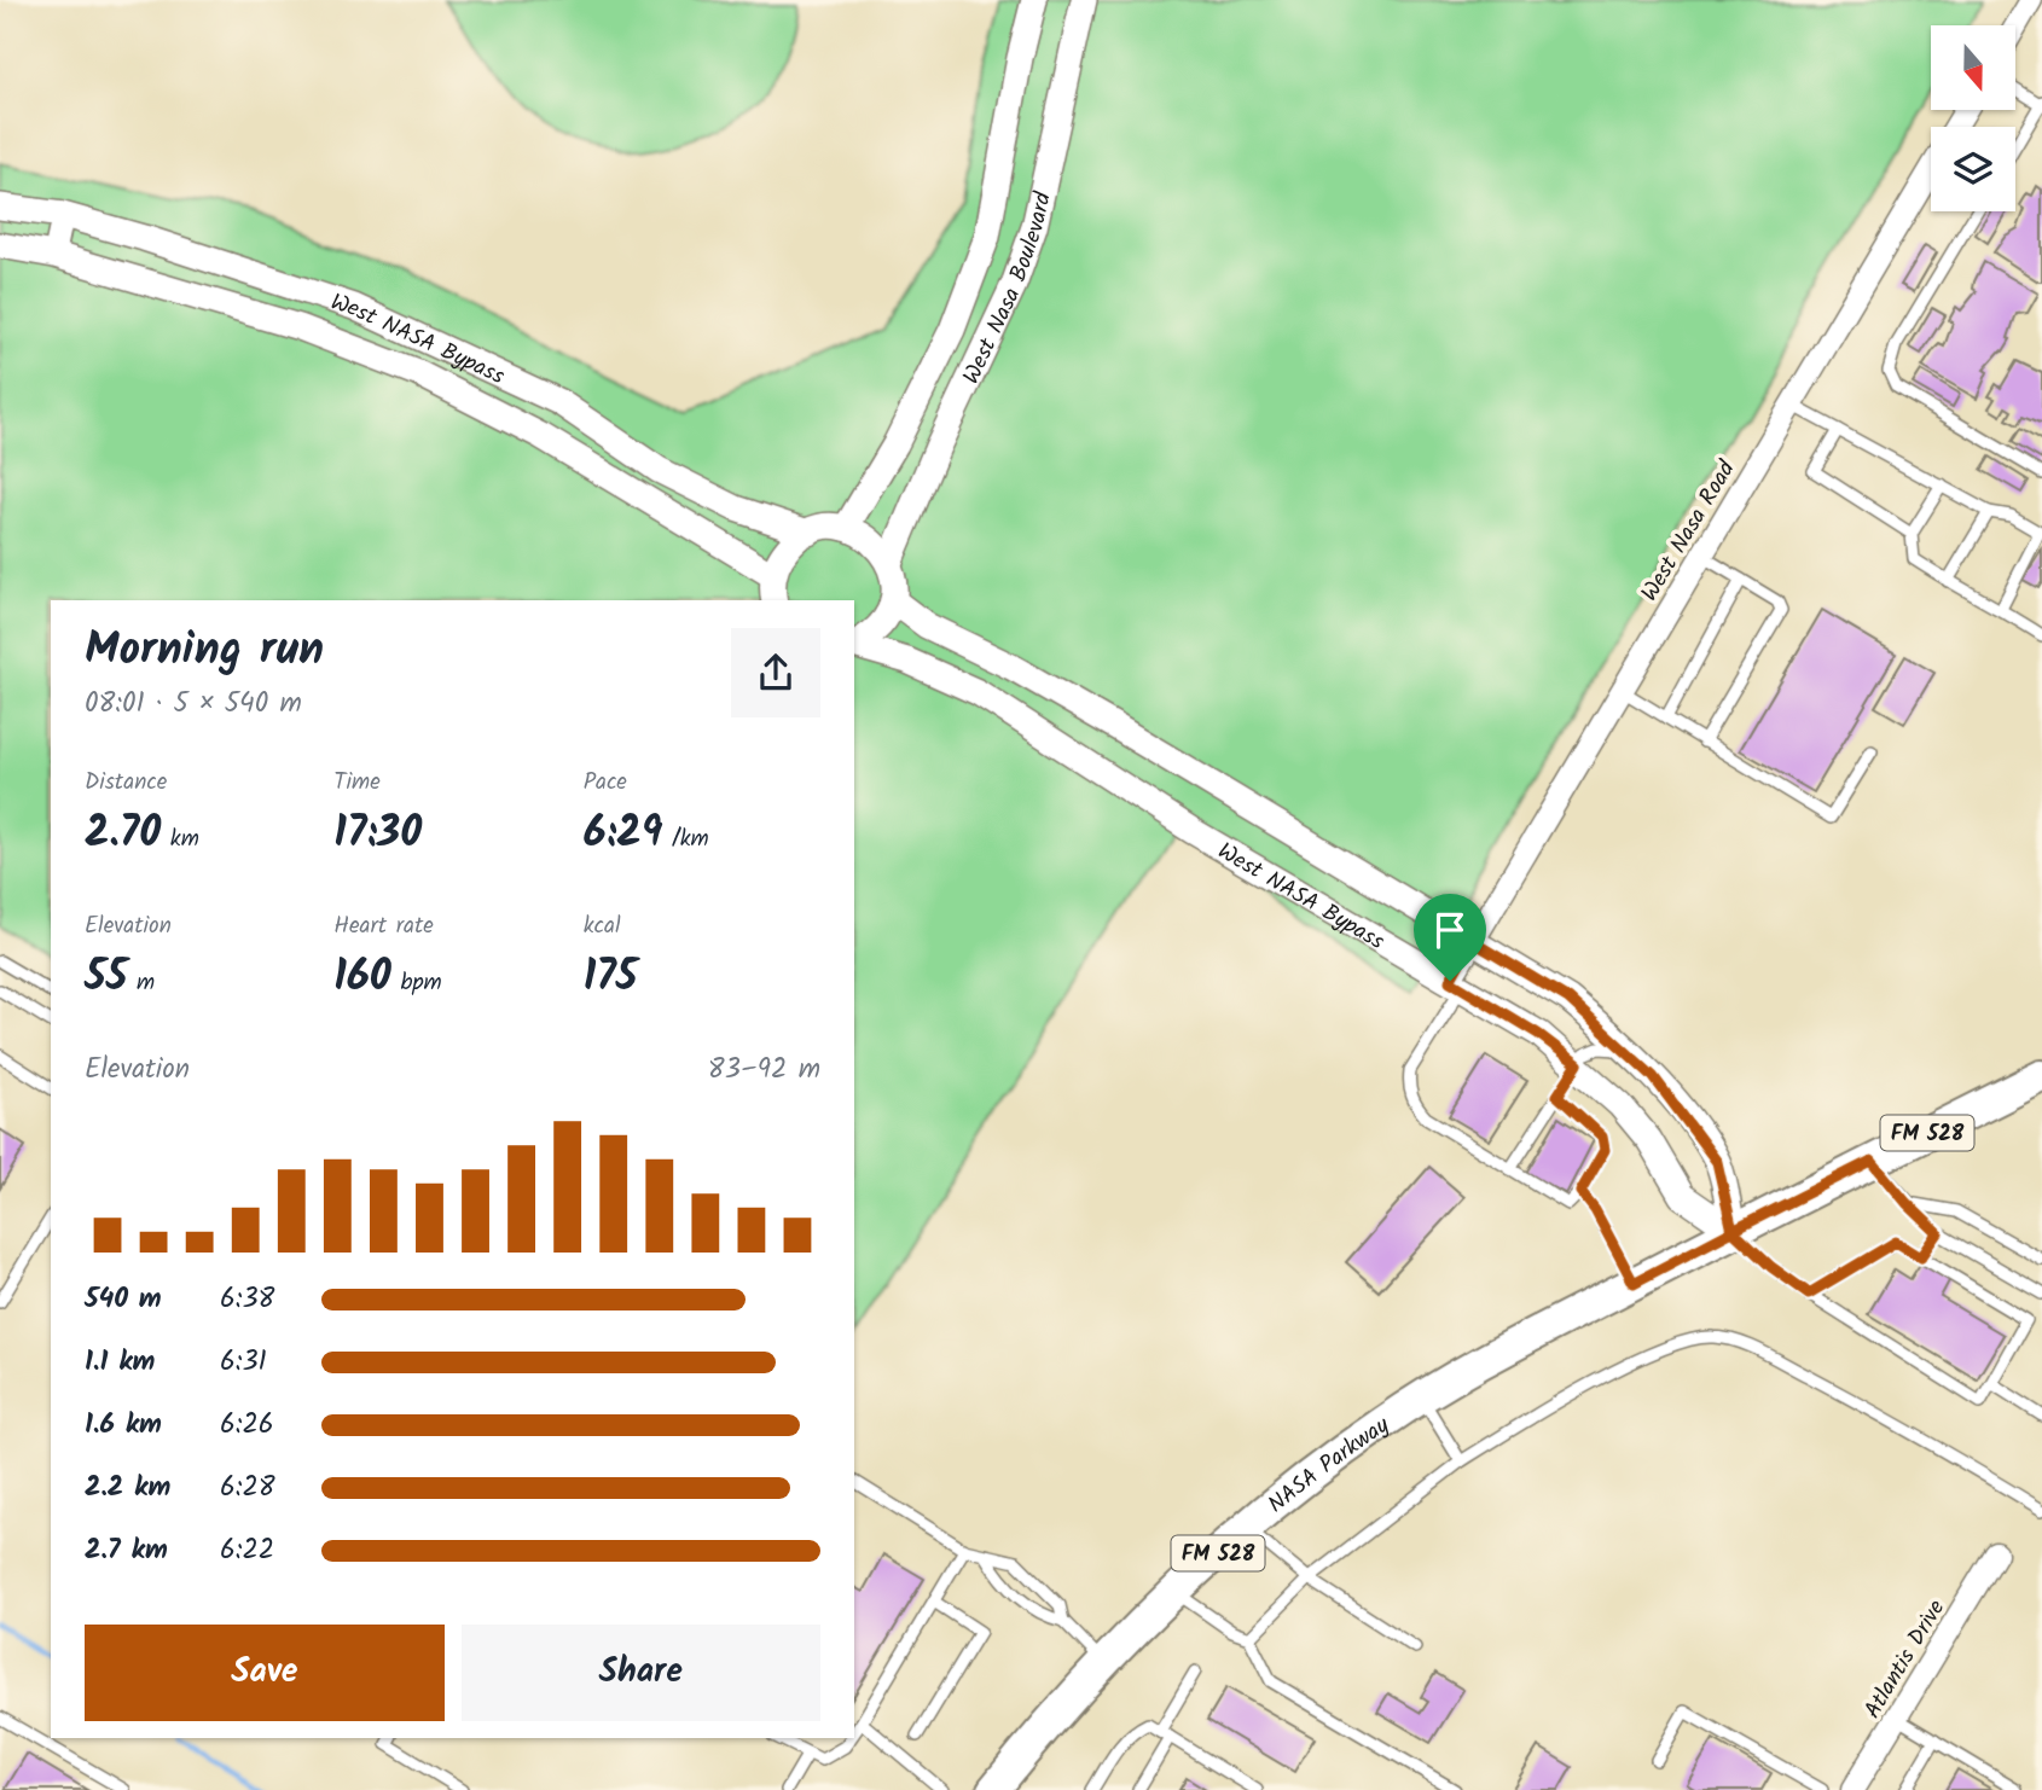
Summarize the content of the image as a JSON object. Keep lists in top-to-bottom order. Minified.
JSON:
{"streets":{"main road":["FM 528","NASA Parkway"],"street":["West Nasa Boulevard","West NASA Bypass","West Nasa Road","Atlantis Drive"]},"crossings":[["West Nasa Boulevard","West NASA Bypass"],["West NASA Bypass","West Nasa Road"],["West NASA Bypass","FM 528"],["West NASA Bypass","NASA Parkway"],["FM 528","NASA Parkway"]],"north":"bottom","page":{"heading":["Morning run","08:01 · 5 × 540 m"],"stats":[["Distance","2.70 km"],["Time","17:30"],["Pace","6:29 /km"],["Elevation","55 m"],["Heart rate","160 bpm"],["kcal","175"]],"chart":["Elevation","83–92 m"],"list":[{"name":"540 m","note":"6:38"},{"name":"1.1 km","note":"6:31"},{"name":"1.6 km","note":"6:26"},{"name":"2.2 km","note":"6:28"},{"name":"2.7 km","note":"6:22"}],"buttons":["Save","Share"]}}
